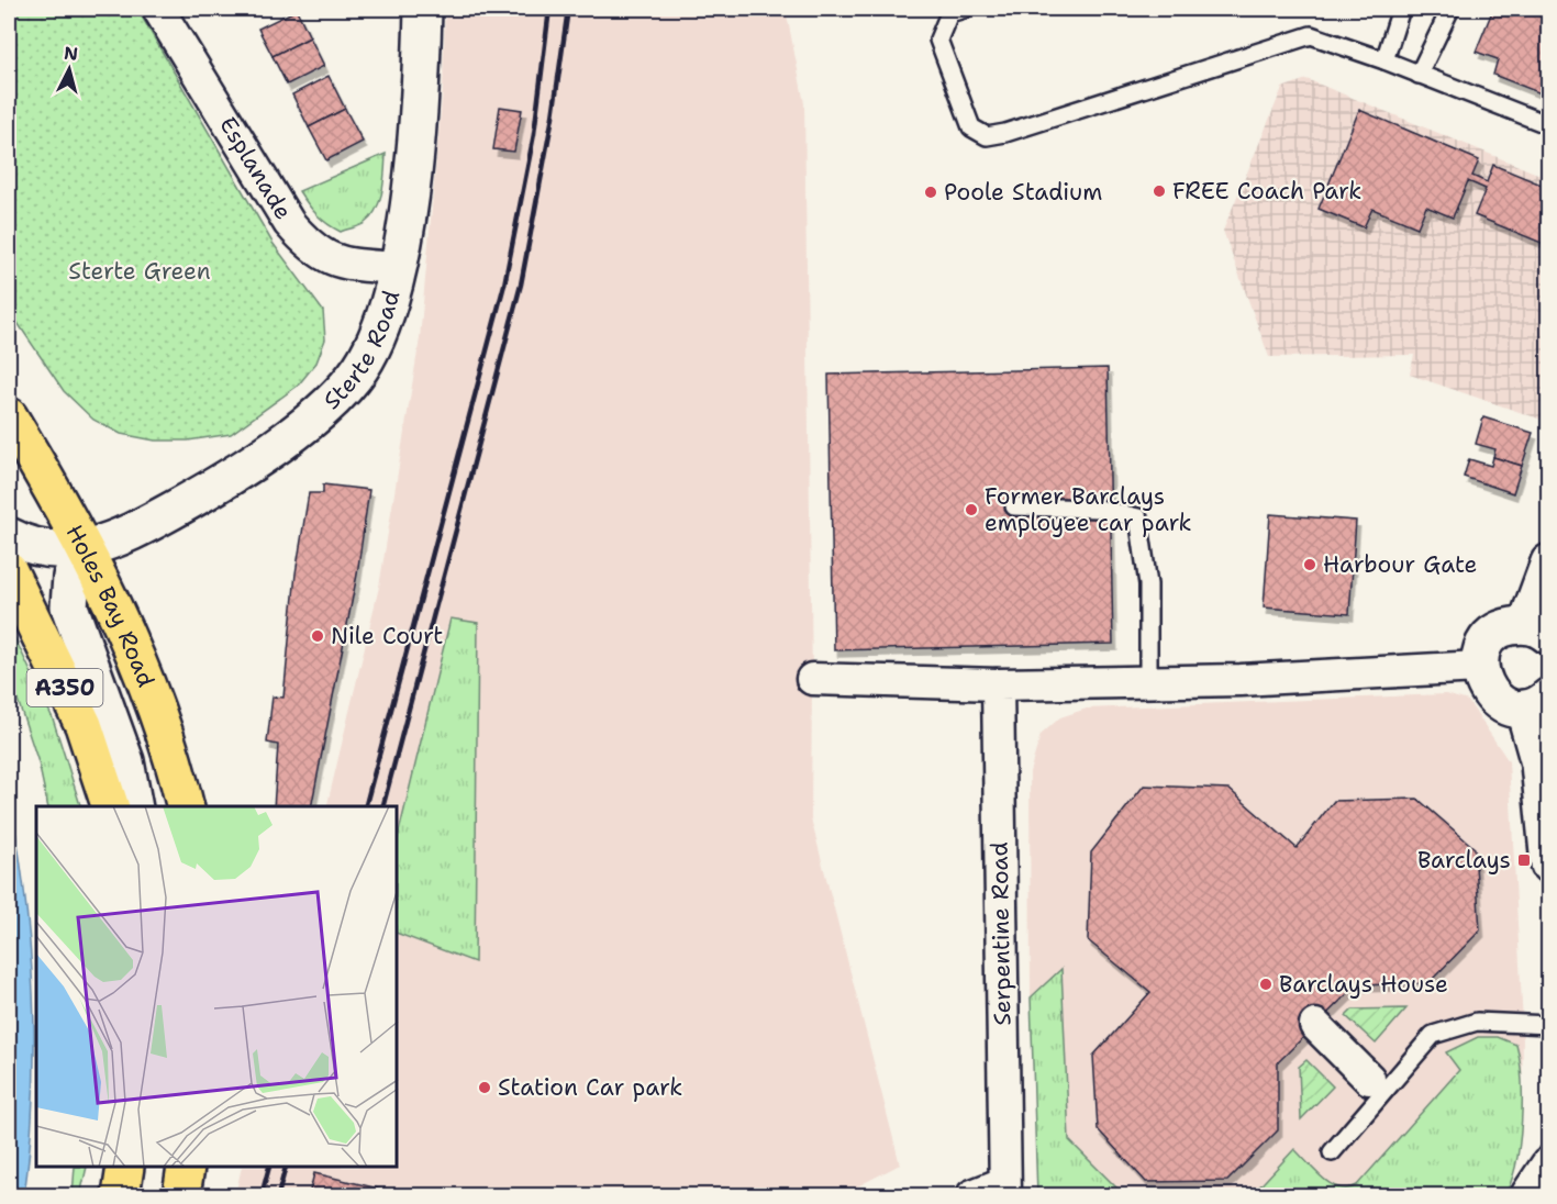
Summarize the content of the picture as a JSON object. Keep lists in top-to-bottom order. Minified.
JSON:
{"streets":{"highway":["Holes Bay Road","A350"],"street":["Esplanade","Sterte Road","Serpentine Road"]},"crossings":[["Esplanade","Sterte Road"],["Sterte Road","Holes Bay Road"]],"parks":["Sterte Green"],"places":{"other":["FREE Coach Park","Poole Stadium","Former Barclays employee car park","Harbour Gate","Nile Court","Barclays House","Station Car park"],"transit":["Barclays"]},"north":"top"}
